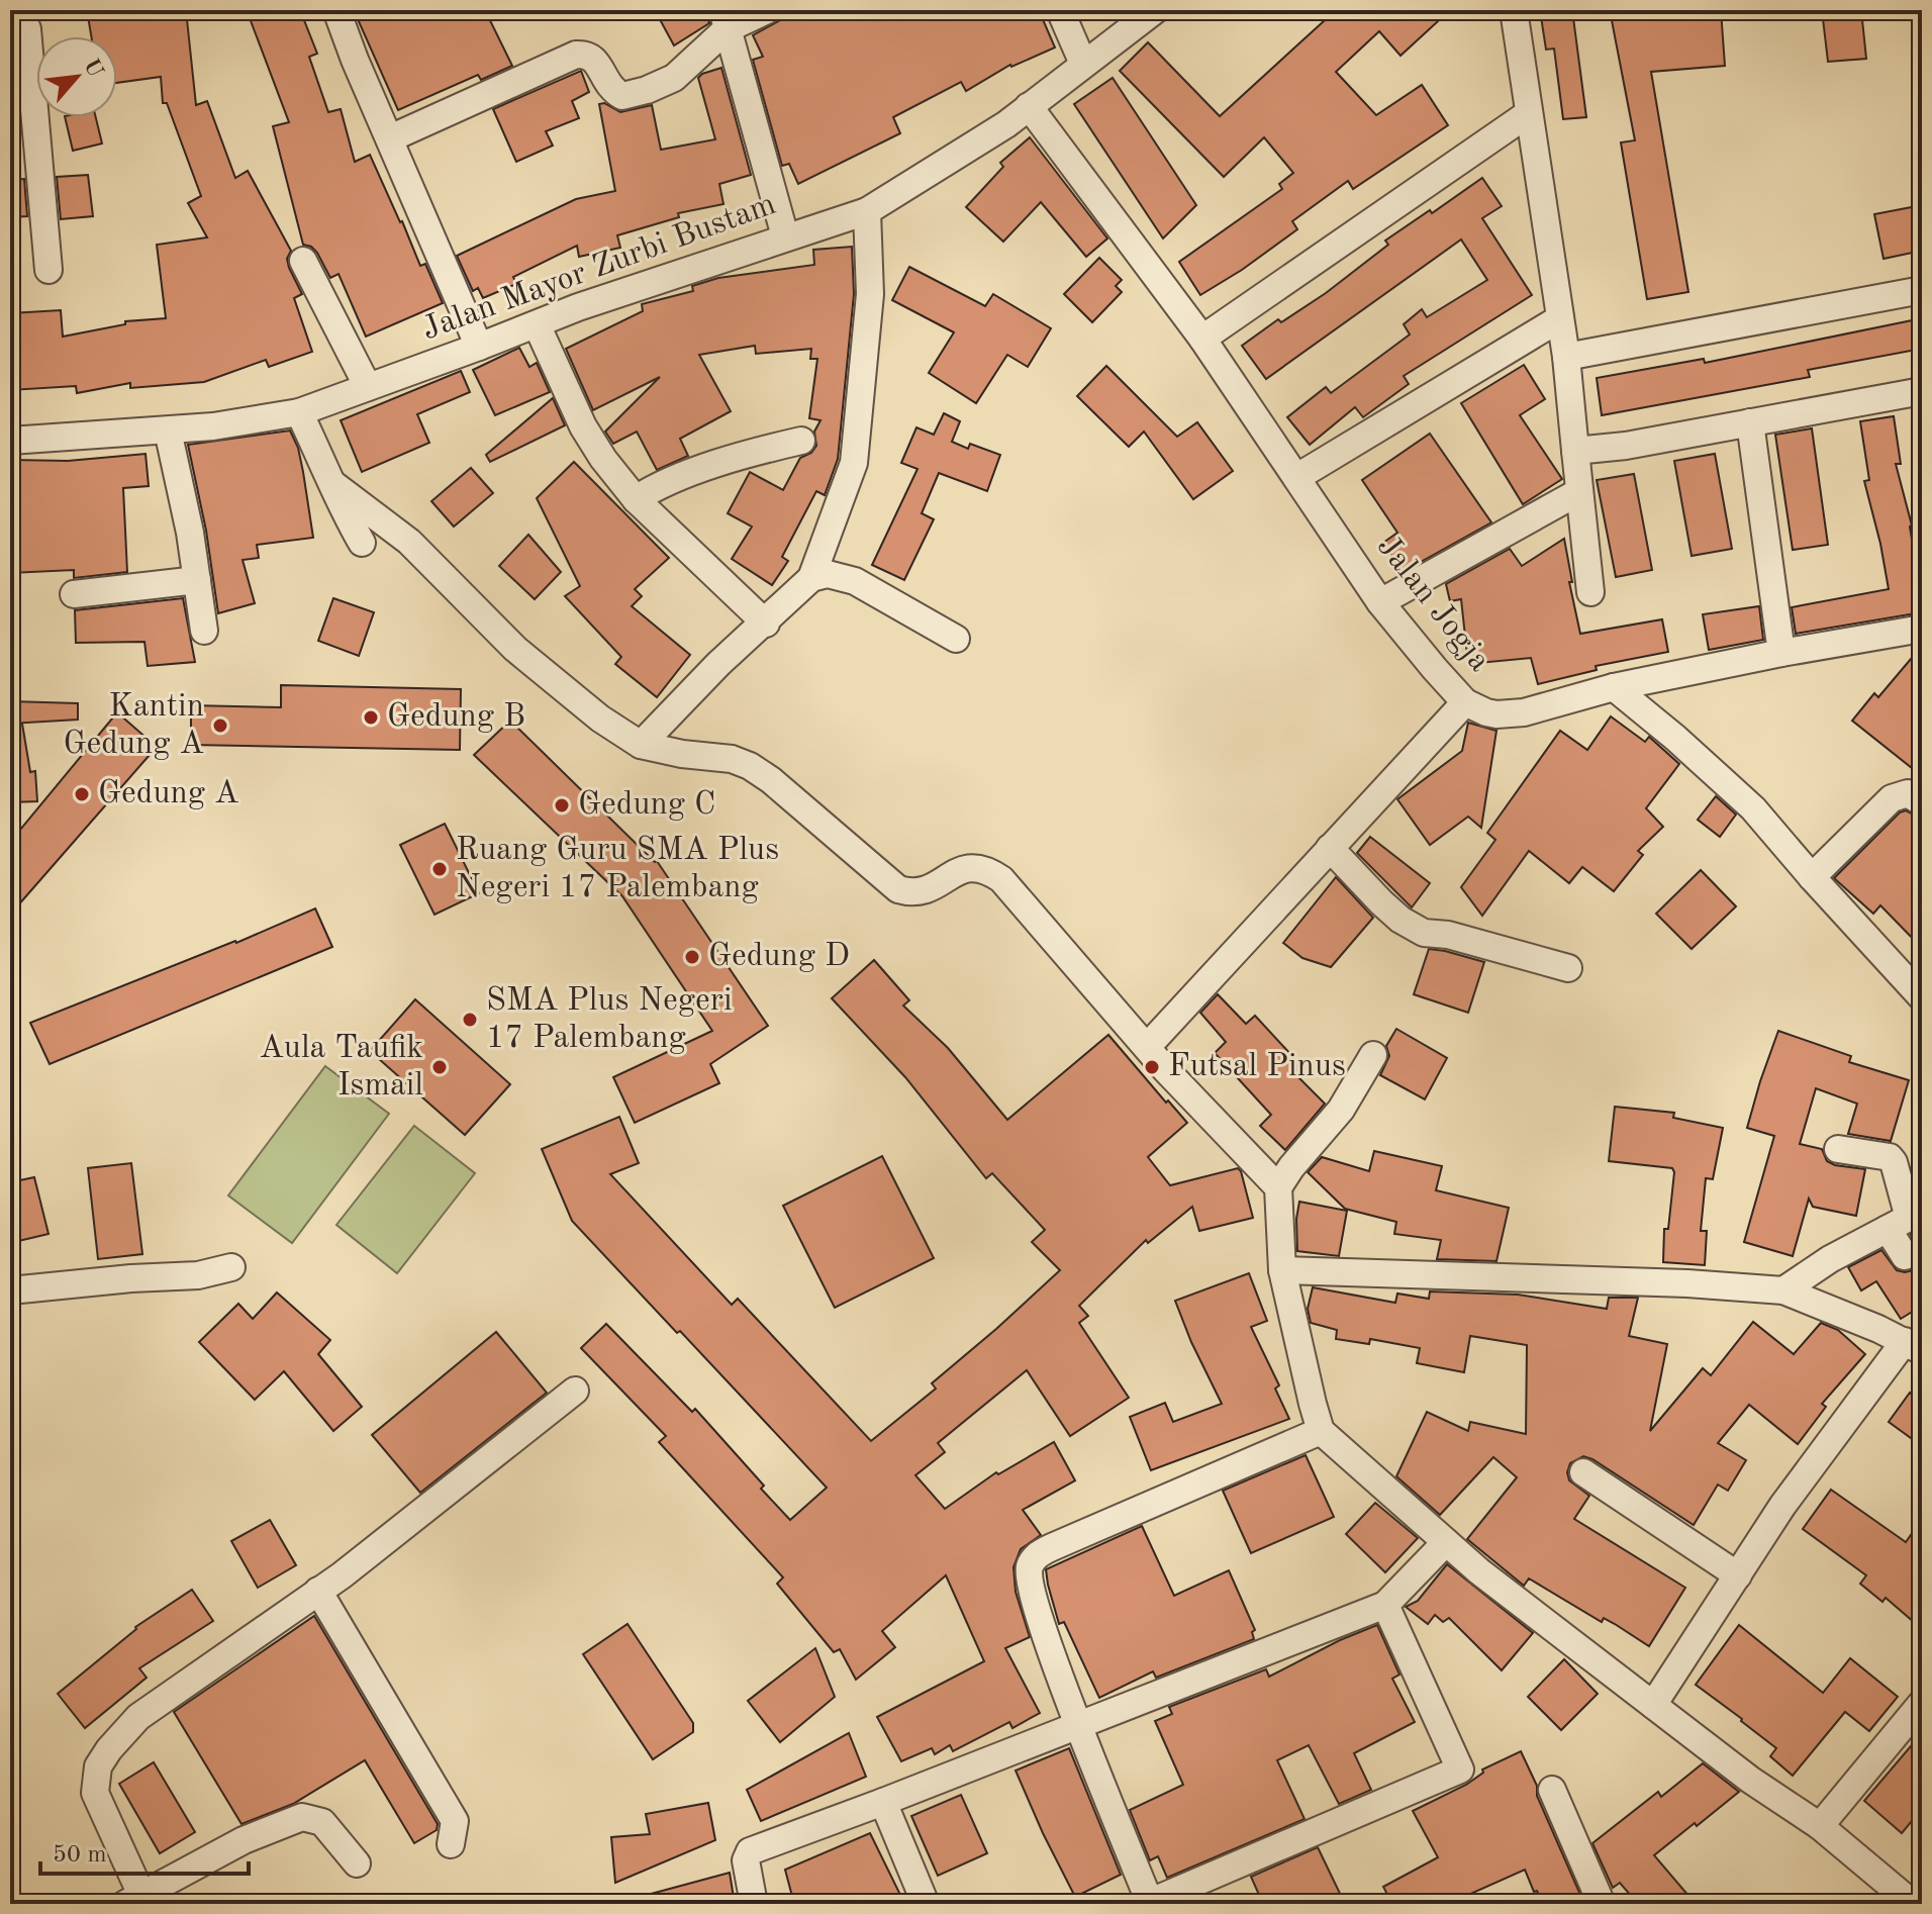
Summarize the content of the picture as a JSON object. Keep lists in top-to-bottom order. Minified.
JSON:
{"streets":{"street":["Jalan Mayor Zurbi Bustam","Jalan Jogja"]},"crossings":[["Jalan Mayor Zurbi Bustam","Jalan Jogja"]],"places":["Gedung B","Kantin Gedung A","Gedung A","Gedung C","Ruang Guru SMA Plus Negeri 17 Palembang","Gedung D","SMA Plus Negeri 17 Palembang","Aula Taufik Ismail","Futsal Pinus"],"scale_bar":"50 m","north":"top right"}
